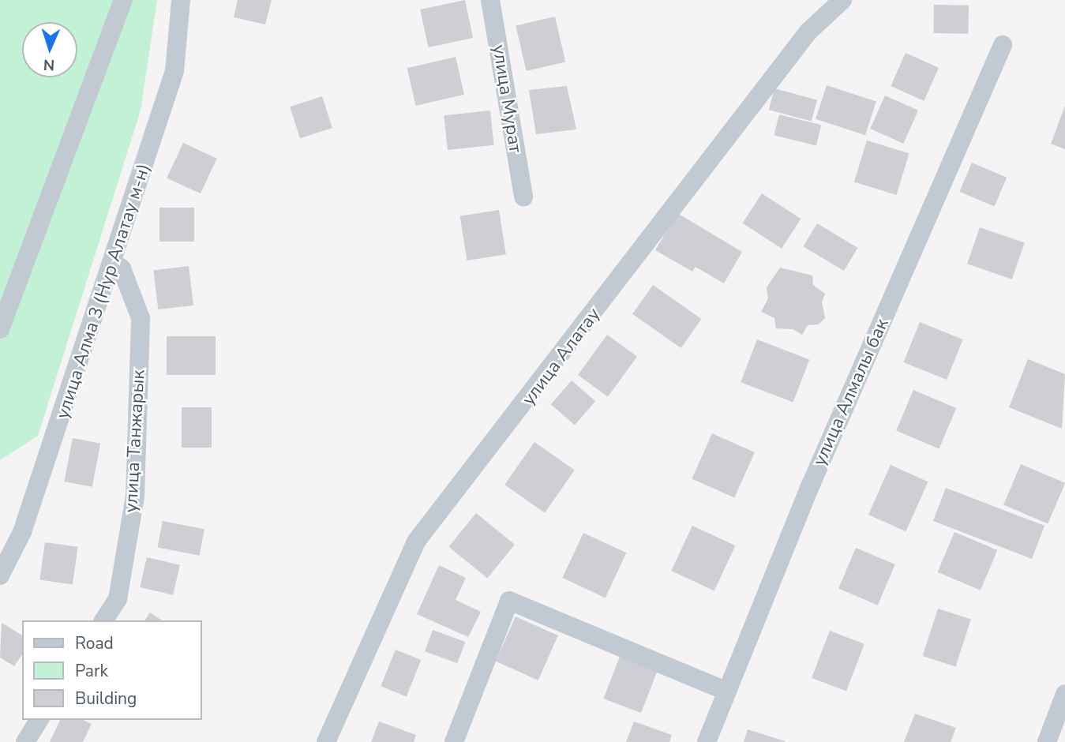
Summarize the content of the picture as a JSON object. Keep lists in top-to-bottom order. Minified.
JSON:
{"streets":{"street":["улица Мурат","улица Алма 3 (Нур Алатау м-н)","улица Алатау","улица Алмалы бак","улица Танжарык"]},"crossings":[["улица Алма 3 (Нур Алатау м-н)","улица Танжарык"]],"legend":["Road","Park","Building"],"north":"bottom"}
